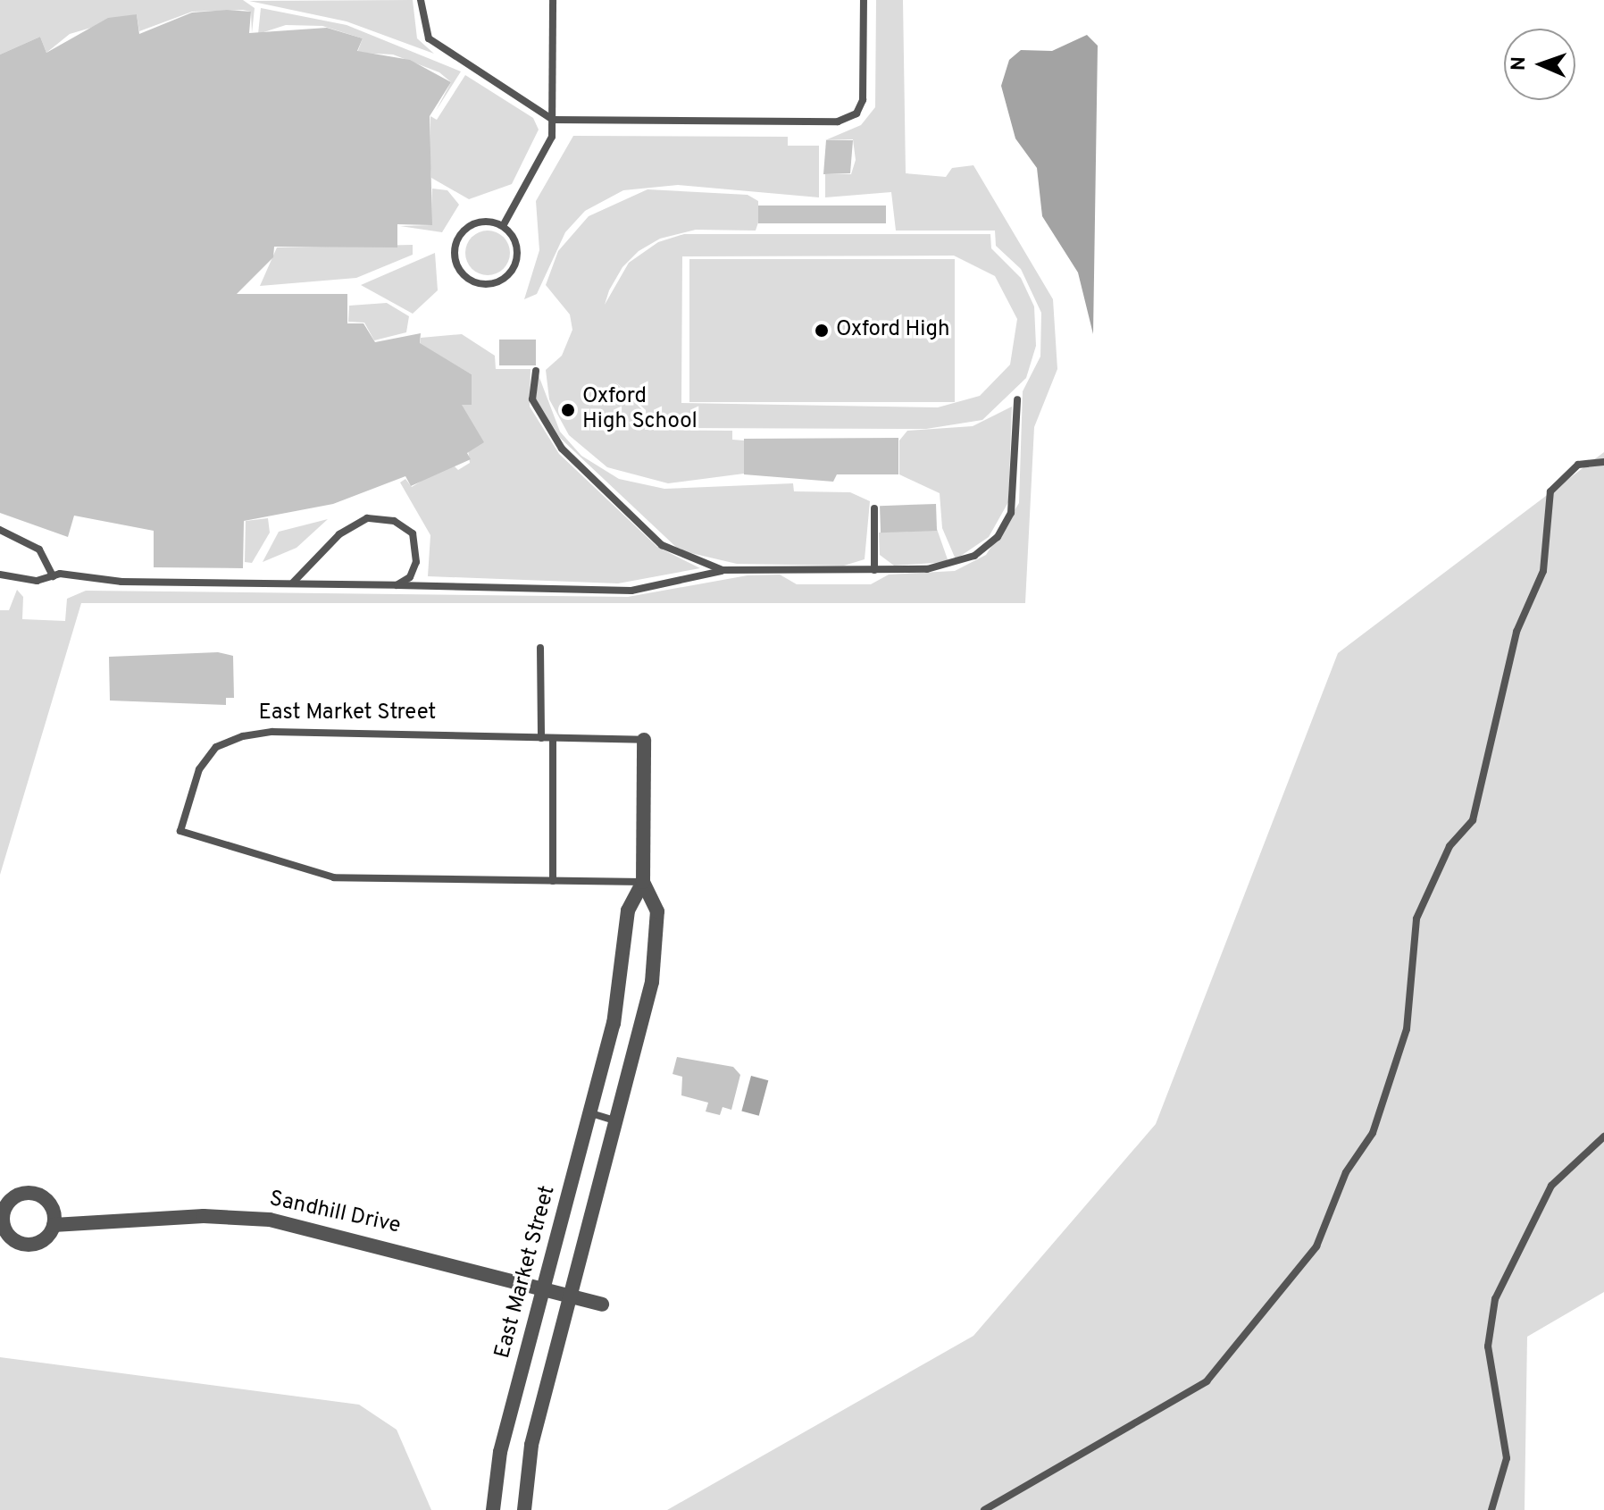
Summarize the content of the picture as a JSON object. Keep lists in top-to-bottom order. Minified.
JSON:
{"streets":{"street":["East Market Street","Sandhill Drive"]},"crossings":[["East Market Street","Sandhill Drive"]],"places":["Oxford High","Oxford High School"],"north":"left"}
